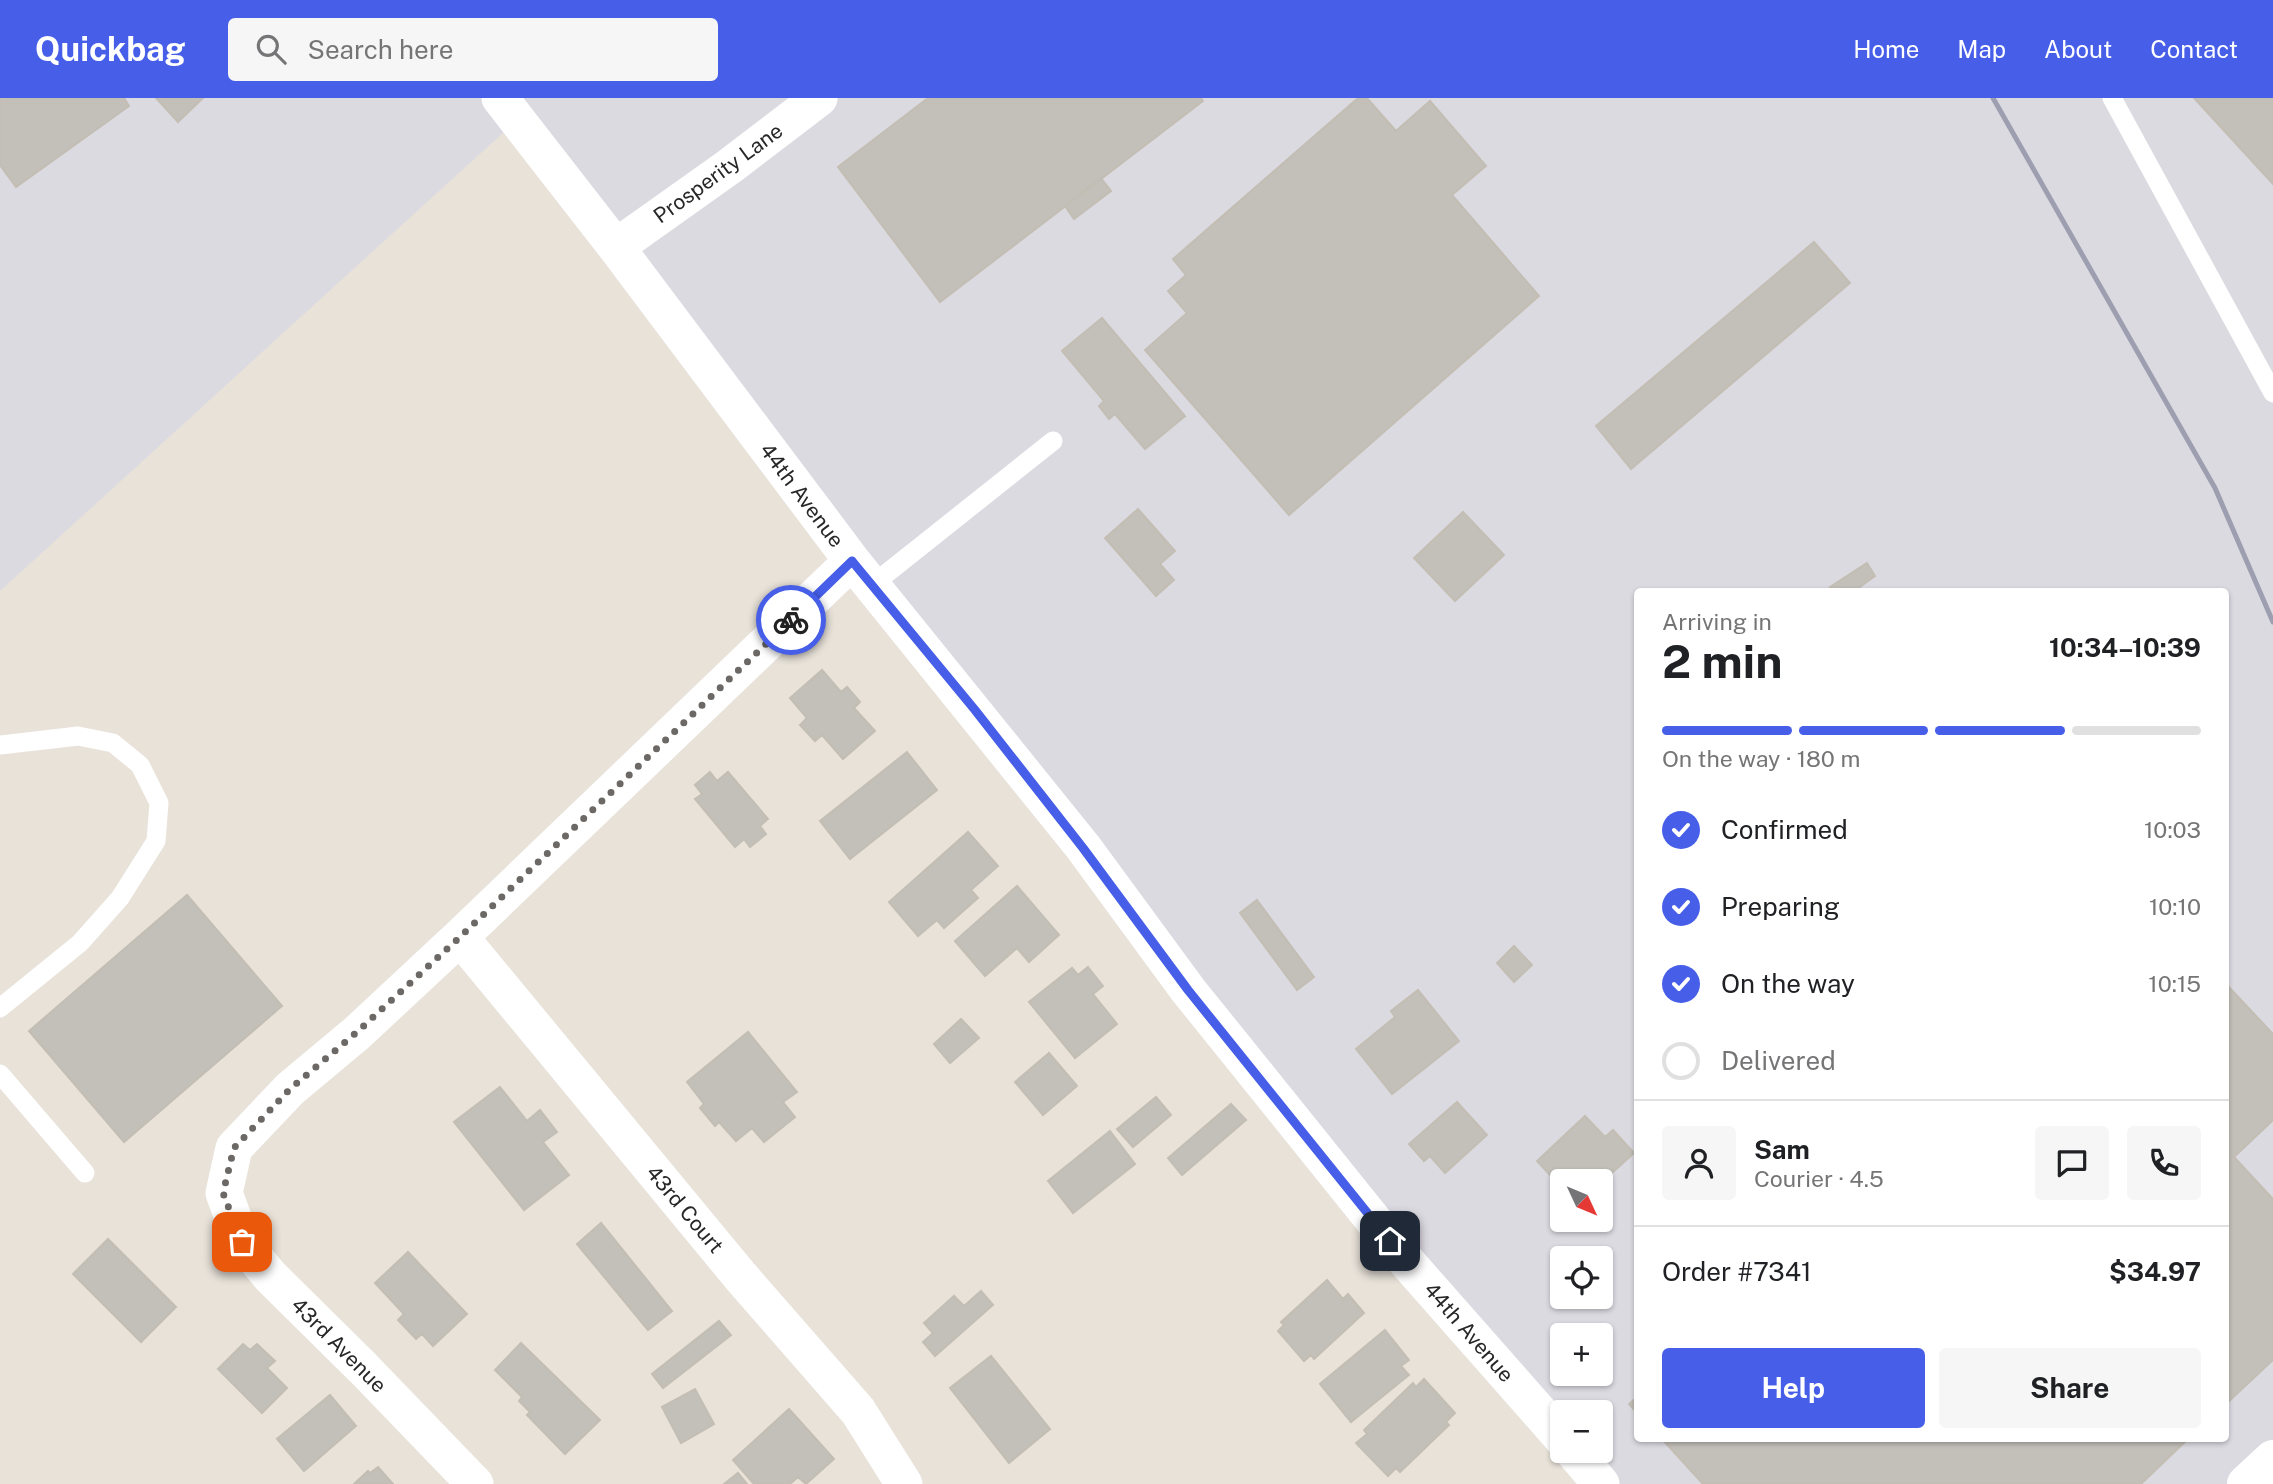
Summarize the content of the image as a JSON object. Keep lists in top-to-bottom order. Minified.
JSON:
{"streets":{"street":["Prosperity Lane","44th Avenue","43rd Court","43rd Avenue"]},"crossings":[["Prosperity Lane","44th Avenue"],["43rd Court","43rd Avenue"]],"north":"bottom right","page":{"header":"Quickbag","search":"Search here","nav":["Home","Map","About","Contact"],"heading":["2 min","Arriving in","10:34–10:39"],"panel":["Sam","Courier · 4.5","Order #7341","$34.97"],"bar":"On the way · 180 m","list":[["Confirmed","10:03"],["Preparing","10:10"],["On the way","10:15"],"Delivered"],"map_buttons":["+","−"],"buttons":["Help","Share"]}}
